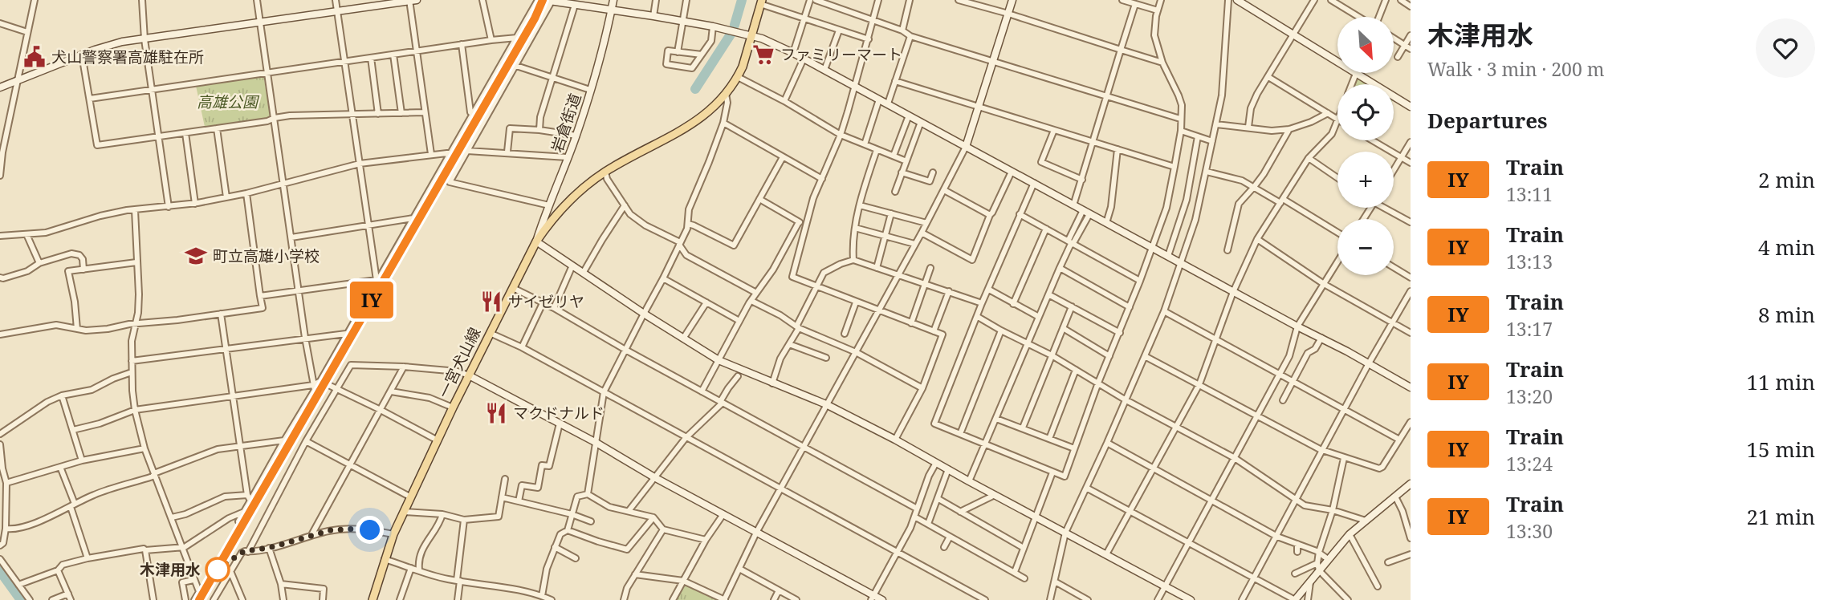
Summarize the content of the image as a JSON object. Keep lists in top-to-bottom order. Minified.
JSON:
{"streets":{"main road":["一宮犬山線"],"street":["岩倉街道"]},"crossings":[["岩倉街道","一宮犬山線"]],"parks":["高雄公園"],"places":{"supermarket":["ファミリーマート"],"public building":["犬山警察署高雄駐在所"],"school or university":["町立高雄小学校"],"restaurant":["サイゼリヤ","マクドナルド"],"other":["木津用水"]},"north":"bottom right","page":{"on_map":"IY","heading":[["木津用水","Walk · 3 min · 200 m"],"Departures"],"map_buttons":["+","−"],"list":[{"mark":"IY","name":"Train","note":"13:11","value":"2 min"},{"mark":"IY","name":"Train","note":"13:13","value":"4 min"},{"mark":"IY","name":"Train","note":"13:17","value":"8 min"},{"mark":"IY","name":"Train","note":"13:20","value":"11 min"},{"mark":"IY","name":"Train","note":"13:24","value":"15 min"},{"mark":"IY","name":"Train","note":"13:30","value":"21 min"}]}}
